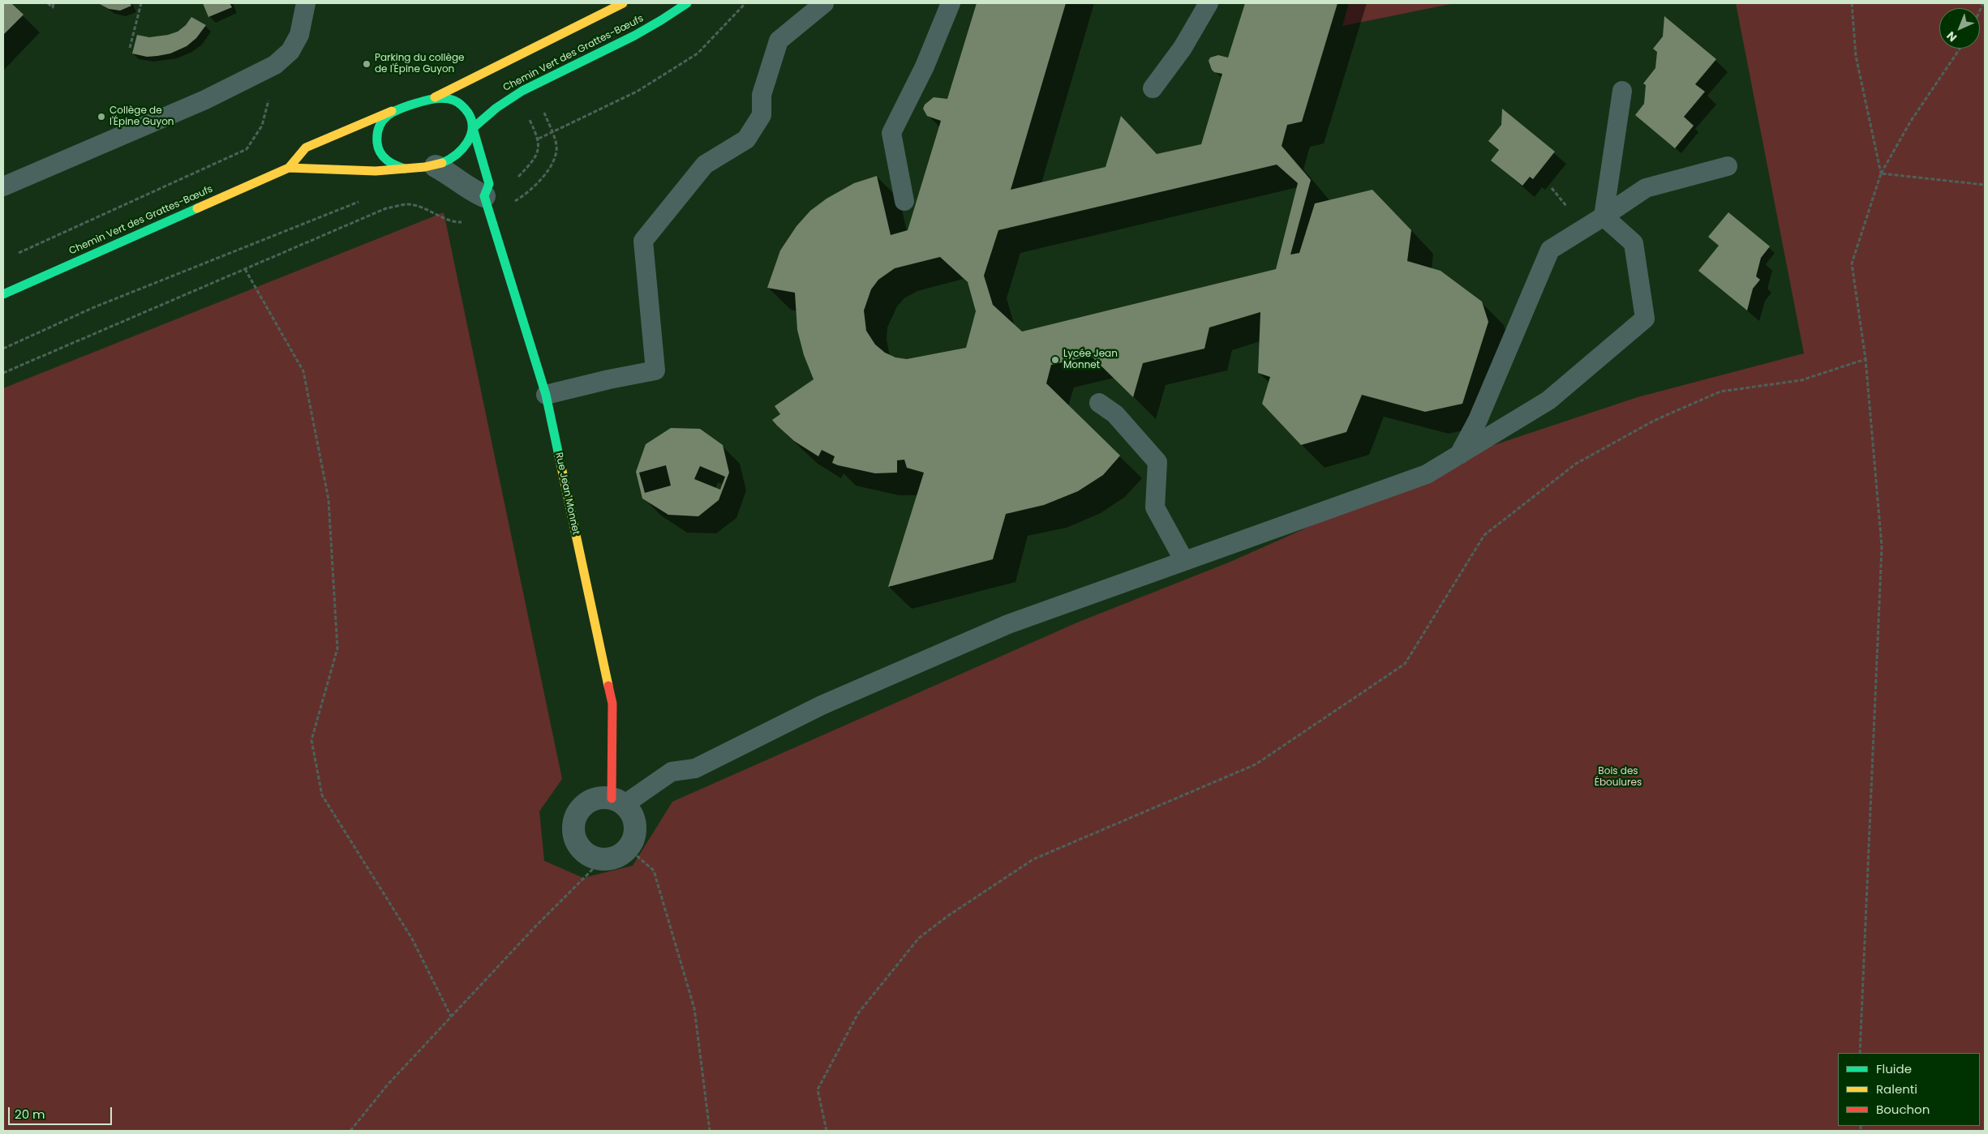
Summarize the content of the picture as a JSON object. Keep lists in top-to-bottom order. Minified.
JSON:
{"streets":{"main road":["Chemin Vert des Grattes-Bœufs","Rue Jean Monnet"]},"crossings":[["Chemin Vert des Grattes-Bœufs","Rue Jean Monnet"]],"parks":["Bois des Éboulures"],"places":["Parking du collège de l'Épine Guyon","Collège de l'Épine Guyon","Lycée Jean Monnet"],"legend":["Fluide","Ralenti","Bouchon"],"scale_bar":"20 m","north":"bottom left"}
